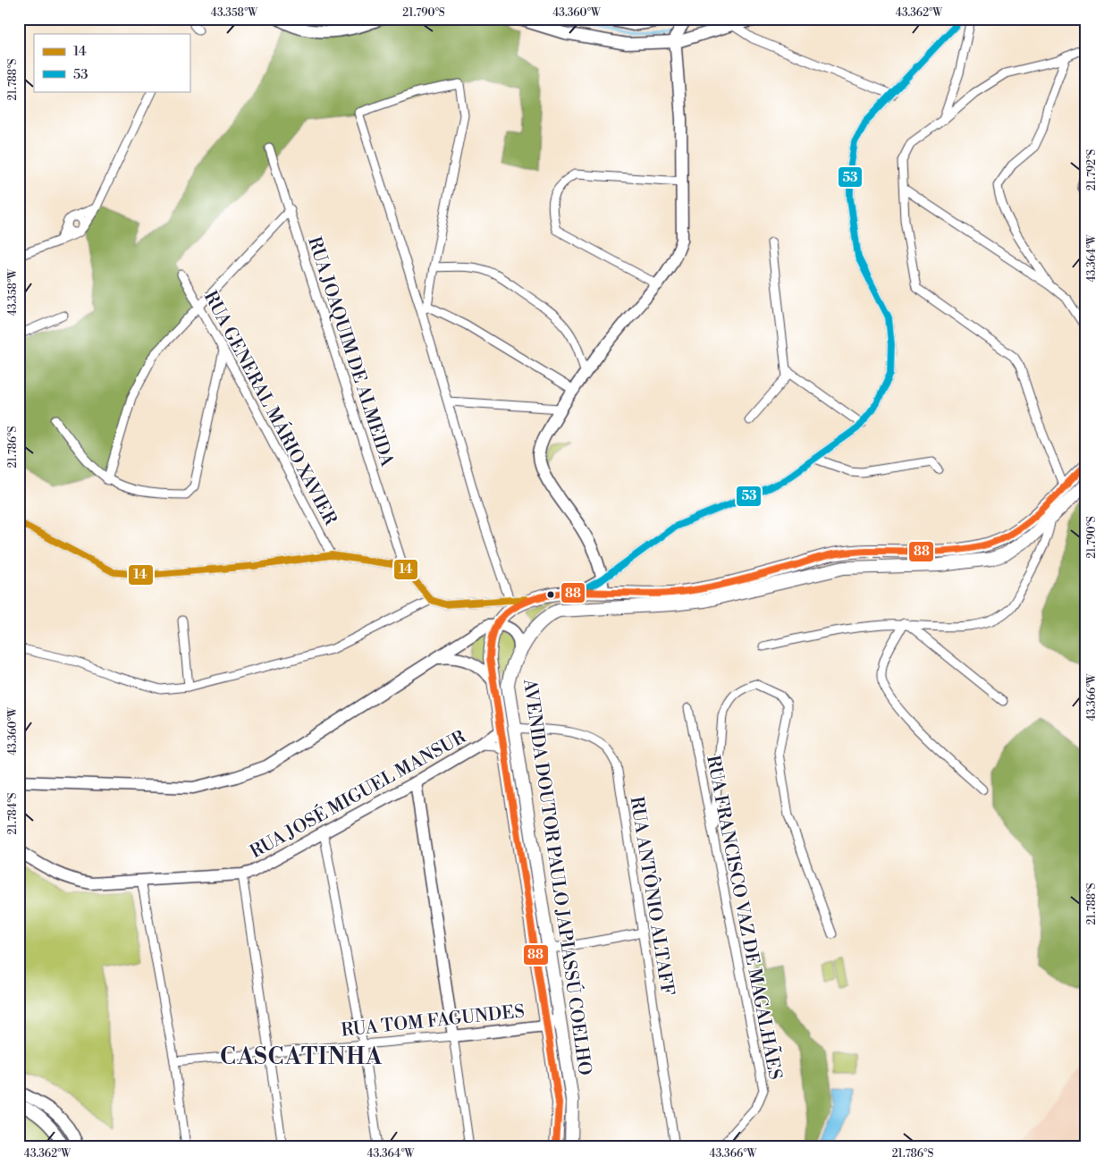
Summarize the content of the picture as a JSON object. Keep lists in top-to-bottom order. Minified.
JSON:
{"streets":{"main road":["AVENIDA DOUTOR PAULO JAPIASSÚ COELHO"],"street":["RUA JOAQUIM DE ALMEIDA","RUA GENERAL MÁRIO XAVIER","RUA JOSÉ MIGUEL MANSUR","RUA ANTÔNIO ALTAFF","RUA FRANCISCO VAZ DE MAGALHÃES","RUA TOM FAGUNDES"]},"crossings":[["RUA JOSÉ MIGUEL MANSUR","AVENIDA DOUTOR PAULO JAPIASSÚ COELHO"],["AVENIDA DOUTOR PAULO JAPIASSÚ COELHO","RUA ANTÔNIO ALTAFF"],["AVENIDA DOUTOR PAULO JAPIASSÚ COELHO","RUA TOM FAGUNDES"]],"districts":["CASCATINHA"],"lines":["transit line 53","transit line 88","transit line 14"],"legend":["14","53"],"coordinates":["43.358°W","21.790°S","43.360°W","43.362°W","21.788°S","21.792°S","43.364°W","21.786°S","43.366°W","21.784°S"]}
